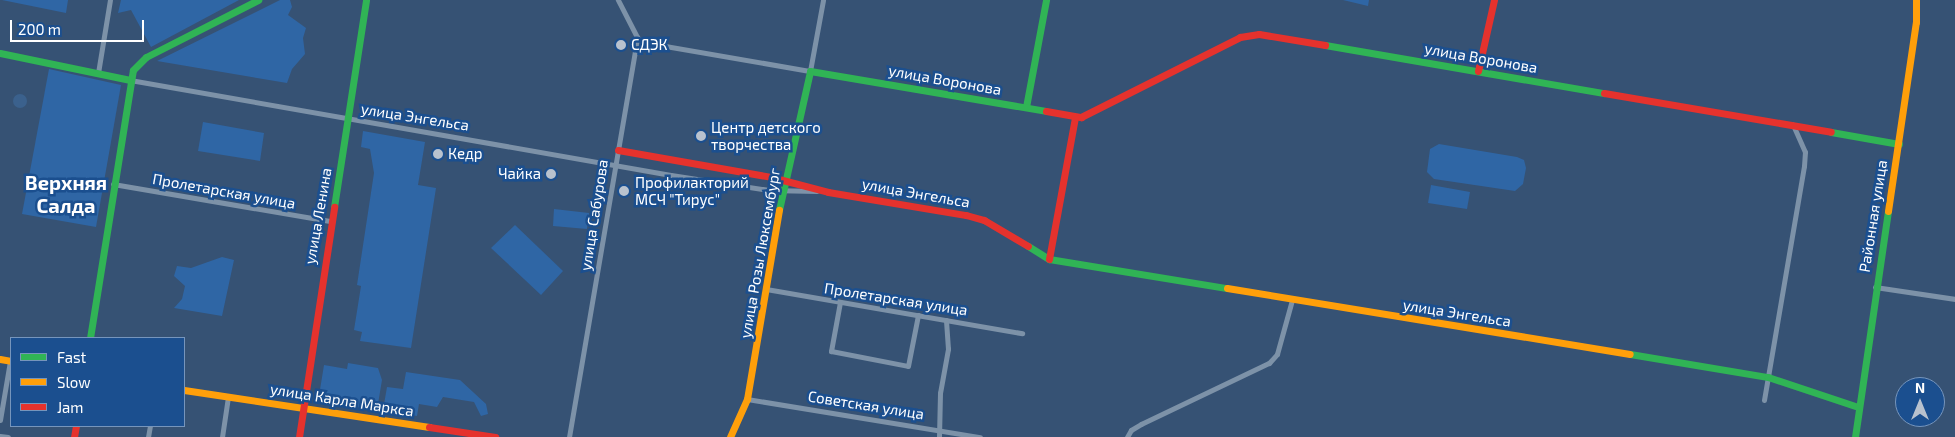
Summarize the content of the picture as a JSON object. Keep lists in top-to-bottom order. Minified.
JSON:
{"streets":{"street":["улица Воронова","улица Энгельса","Пролетарская улица","улица Сабурова","улица Ленина","Районная улица","улица Розы Люксембург","улица Карла Маркса","Советская улица"]},"crossings":[["улица Воронова","Районная улица"],["улица Воронова","улица Розы Люксембург"],["улица Энгельса","улица Сабурова"],["улица Энгельса","улица Ленина"],["улица Энгельса","Районная улица"],["улица Энгельса","улица Розы Люксембург"],["Пролетарская улица","улица Ленина"],["Пролетарская улица","улица Розы Люксембург"],["улица Ленина","улица Карла Маркса"],["улица Розы Люксембург","Советская улица"]],"districts":["Верхняя Салда"],"places":["СДЭК","Центр детского творчества","Кедр","Чайка","Профилакторий МСЧ \"Тирус\""],"legend":["Fast","Slow","Jam"],"scale_bar":"200 m","north":"top"}
